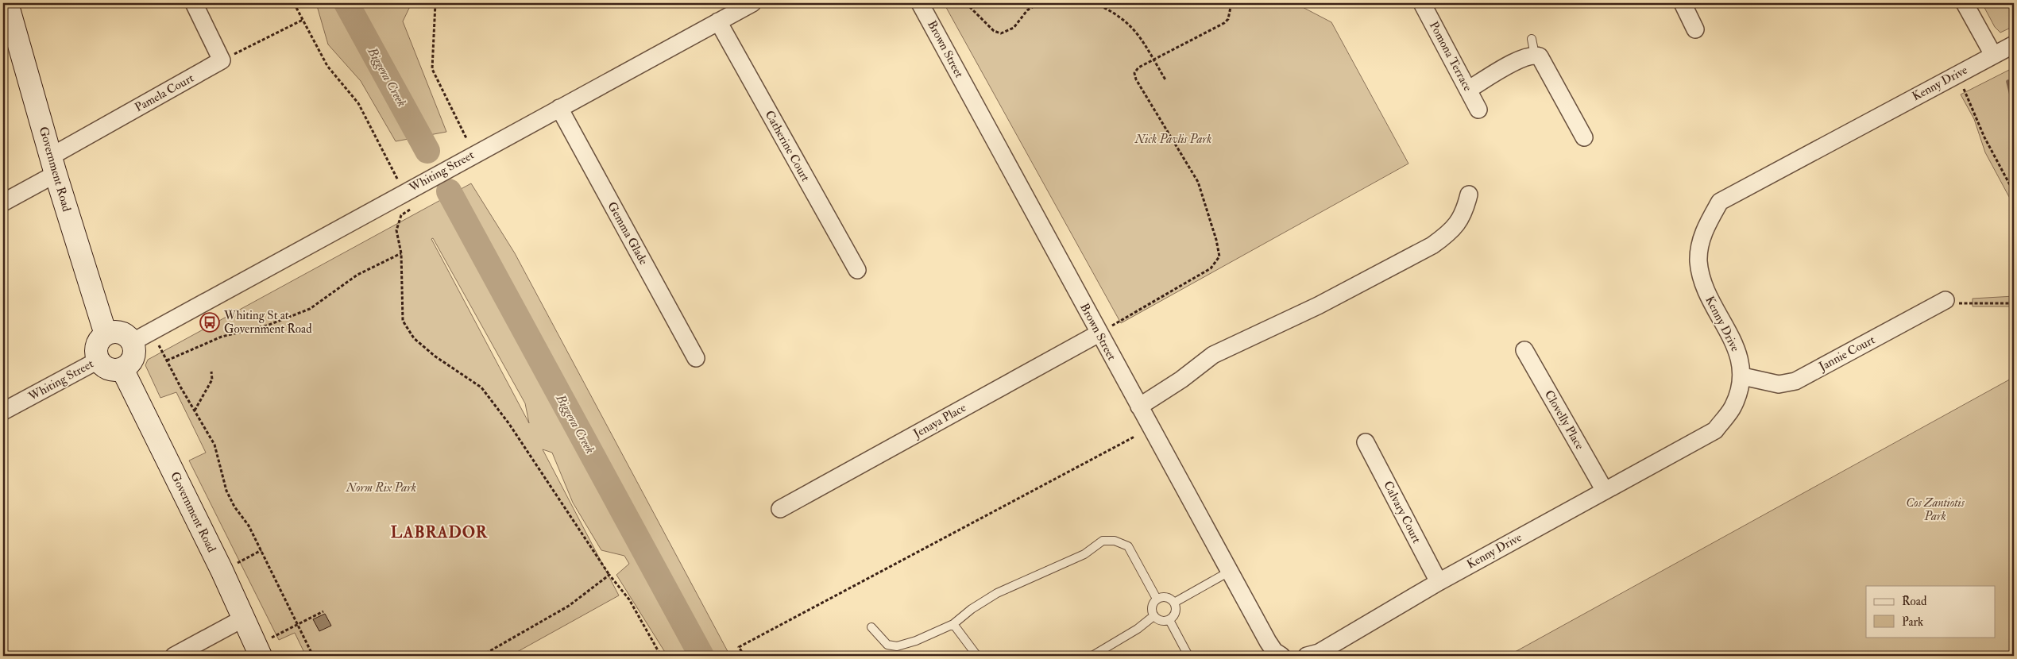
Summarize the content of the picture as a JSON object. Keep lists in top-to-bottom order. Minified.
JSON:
{"streets":{"main road":["Government Road"],"street":["Brown Street","Pomona Terrace","Kenny Drive","Pamela Court","Catherine Court","Whiting Street","Gemma Glade","Jannie Court","Clovelly Place","Jenaya Place","Calvary Court"]},"crossings":[["Brown Street","Jenaya Place"],["Kenny Drive","Jannie Court"],["Kenny Drive","Clovelly Place"],["Kenny Drive","Calvary Court"],["Pamela Court","Government Road"],["Catherine Court","Whiting Street"],["Government Road","Whiting Street"],["Whiting Street","Gemma Glade"]],"districts":["LABRADOR"],"water":["Biggera Creek"],"parks":["Nick Pavlis Park","Norm Rix Park","Cos Zantiotis Park"],"places":{"bus stop":["Whiting St at Government Road"]},"legend":["Road","Park"]}
